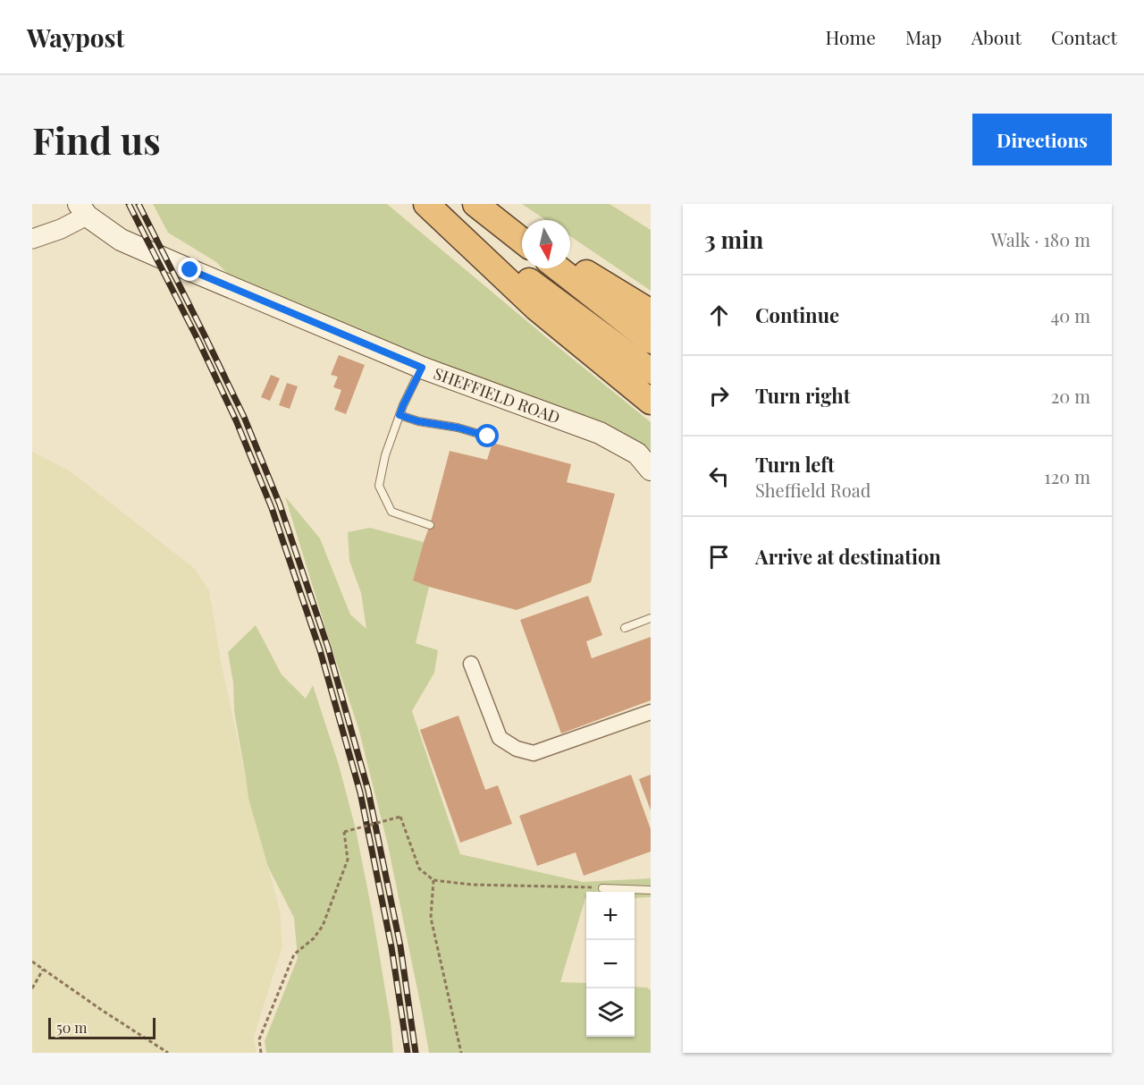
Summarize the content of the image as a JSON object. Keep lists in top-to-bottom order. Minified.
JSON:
{"streets":{"main road":["SHEFFIELD ROAD"]},"scale_bar":"50 m","north":"bottom","page":{"header":"Waypost","nav":["Home","Map","About","Contact"],"buttons":"Directions","title":"Find us","heading":["3 min","Walk · 180 m"],"list":[["Continue","40 m"],["Turn right","20 m"],["Turn left","Sheffield Road","120 m"],"Arrive at destination"],"map_buttons":["+","−"],"scale":"50 m"}}
